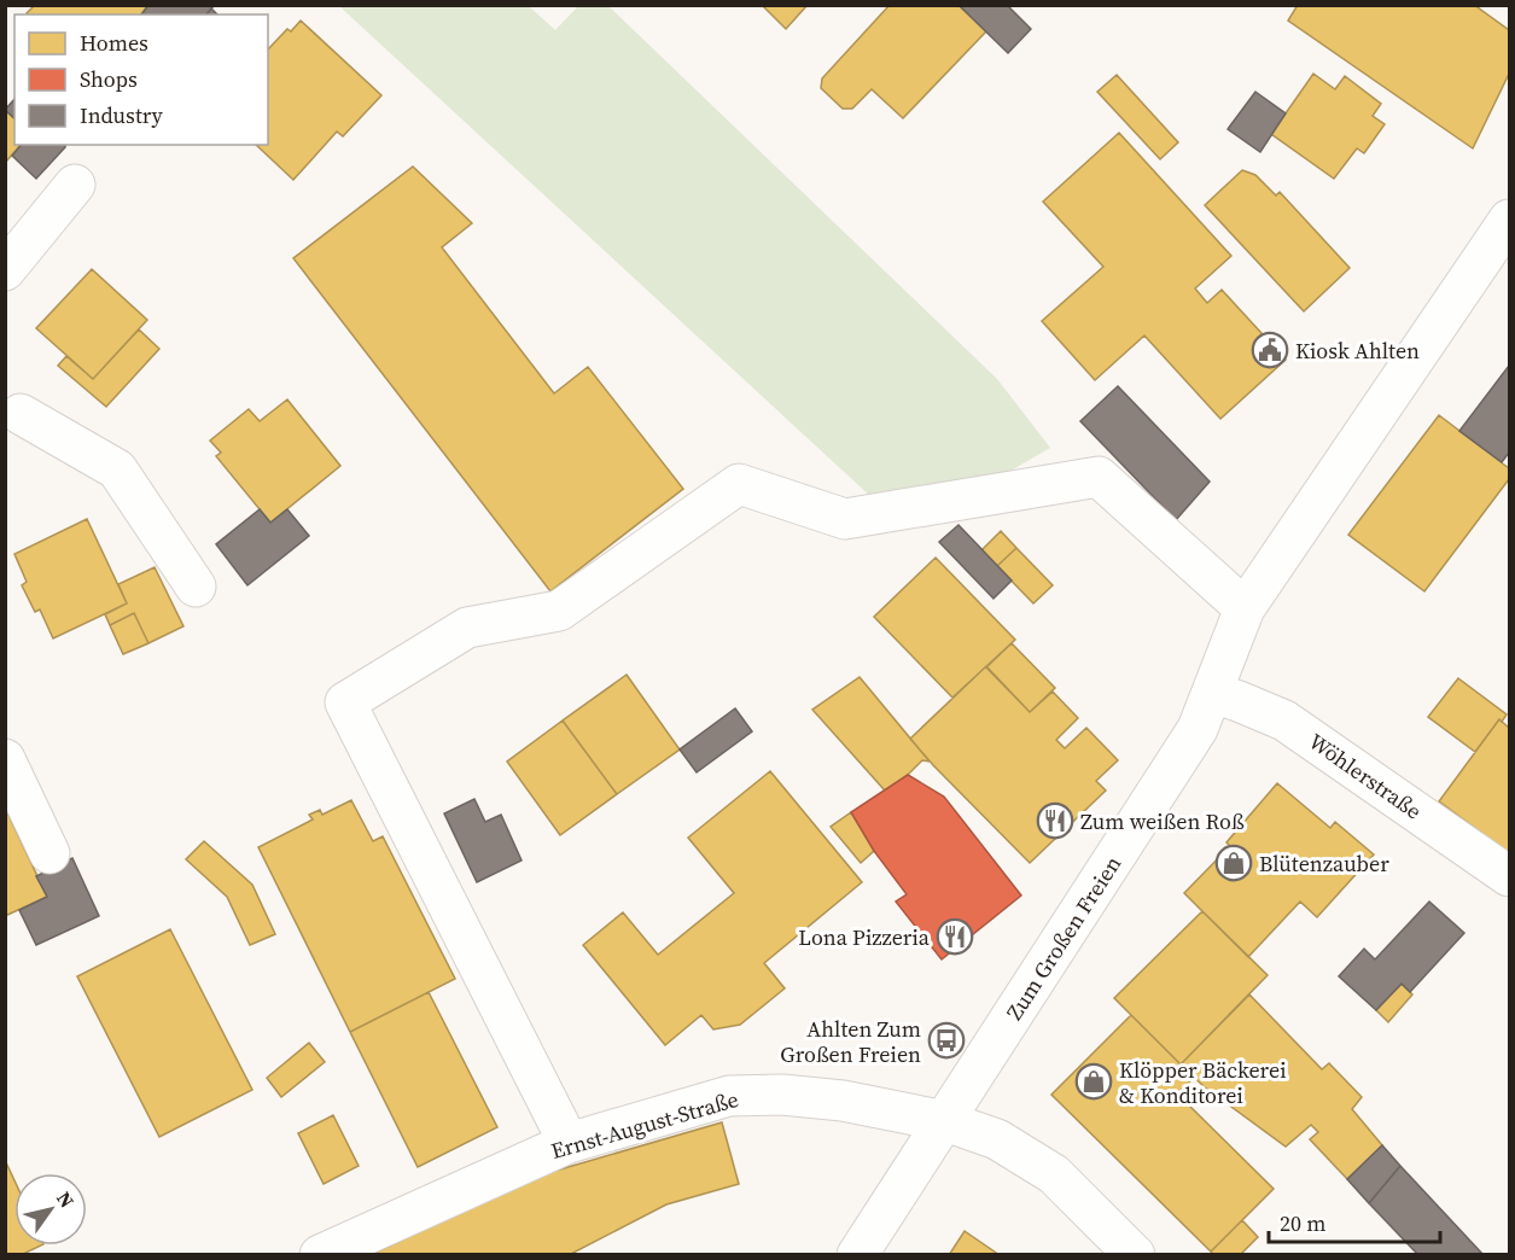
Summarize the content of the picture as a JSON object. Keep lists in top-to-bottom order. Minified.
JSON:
{"streets":{"street":["Wöhlerstraße","Zum Großen Freien","Ernst-August-Straße"]},"crossings":[["Wöhlerstraße","Zum Großen Freien"],["Zum Großen Freien","Ernst-August-Straße"]],"places":{"public building":["Kiosk Ahlten"],"restaurant":["Zum weißen Roß","Lona Pizzeria"],"shop":["Blütenzauber","Klöpper Bäckerei & Konditorei"],"bus stop":["Ahlten Zum Großen Freien"]},"legend":["Homes","Shops","Industry"],"scale_bar":"20 m","north":"top right"}
